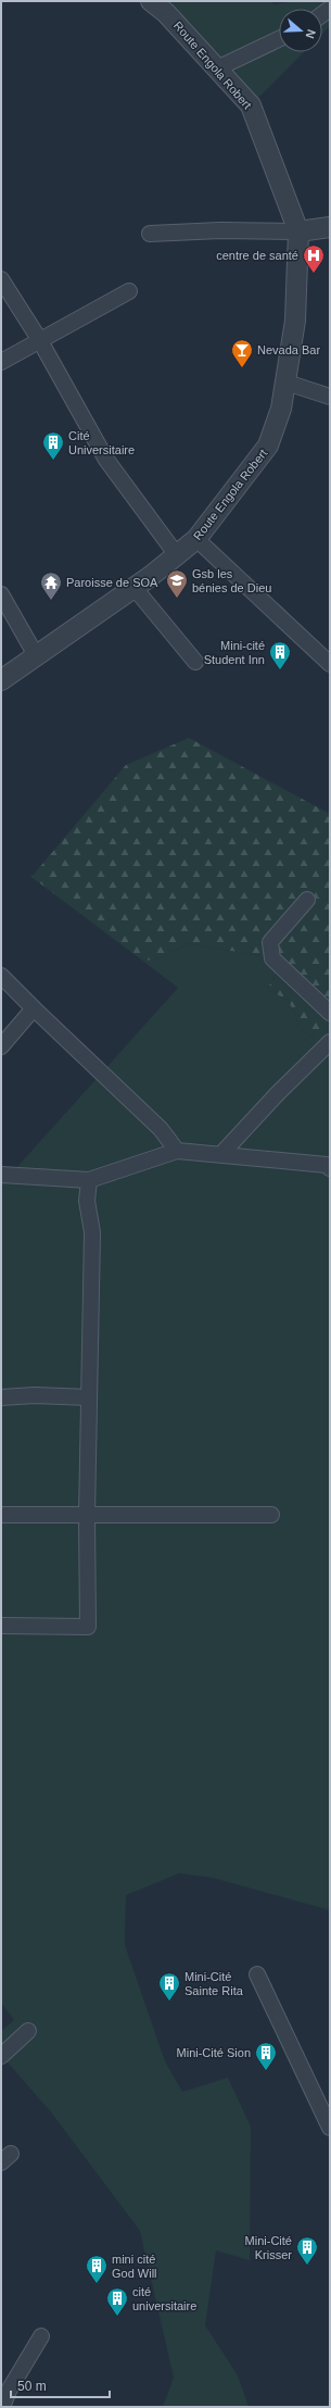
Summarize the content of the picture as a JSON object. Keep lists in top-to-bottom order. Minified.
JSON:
{"streets":{"street":["Route Engola Robert"]},"places":{"hospital":["centre de santé"],"bar":["Nevada Bar"],"building":["Cité Universitaire","Mini-cité Student Inn","Mini-Cité Sainte Rita","Mini-Cité Sion","Mini-Cité Krisser","mini cité God Will","cité universitaire"],"school or university":["Gsb les bénies de Dieu"],"temple":["Paroisse de SOA"]},"scale_bar":"50 m","north":"right"}
